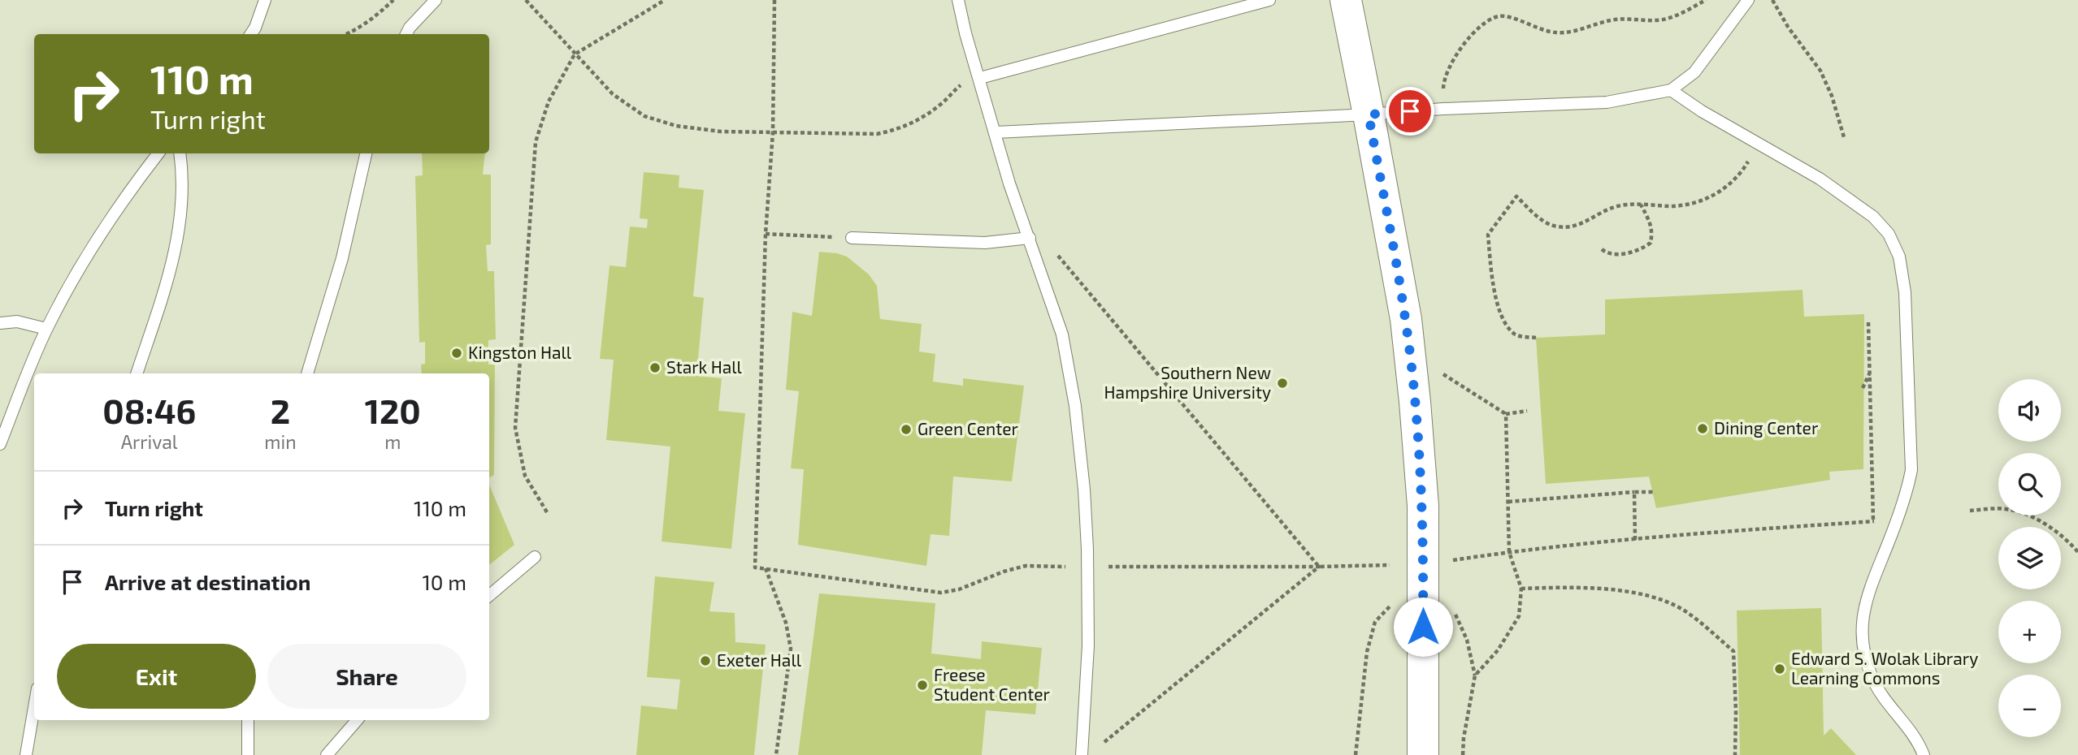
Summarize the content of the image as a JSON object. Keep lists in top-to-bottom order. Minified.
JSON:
{"places":["Kingston Hall","Stark Hall","Southern New Hampshire University","Dining Center","Green Center","Exeter Hall","Edward S. Wolak Library Learning Commons","Freese Student Center"],"page":{"turn":["110 m","Turn right"],"eta":["08:46","Arrival","2","min","120","m"],"map_buttons":["+","−"],"list":[{"name":"Turn right","value":"110 m"},{"name":"Arrive at destination","value":"10 m"}],"buttons":["Exit","Share"]}}
